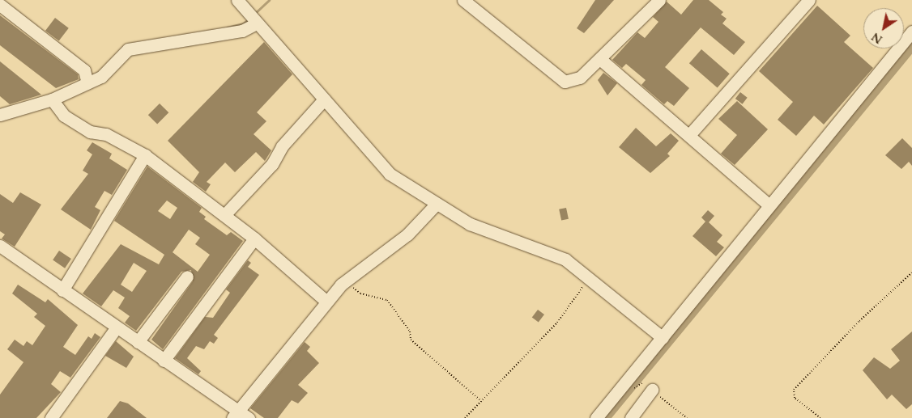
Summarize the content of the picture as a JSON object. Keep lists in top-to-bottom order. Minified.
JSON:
{"north":"bottom left"}
